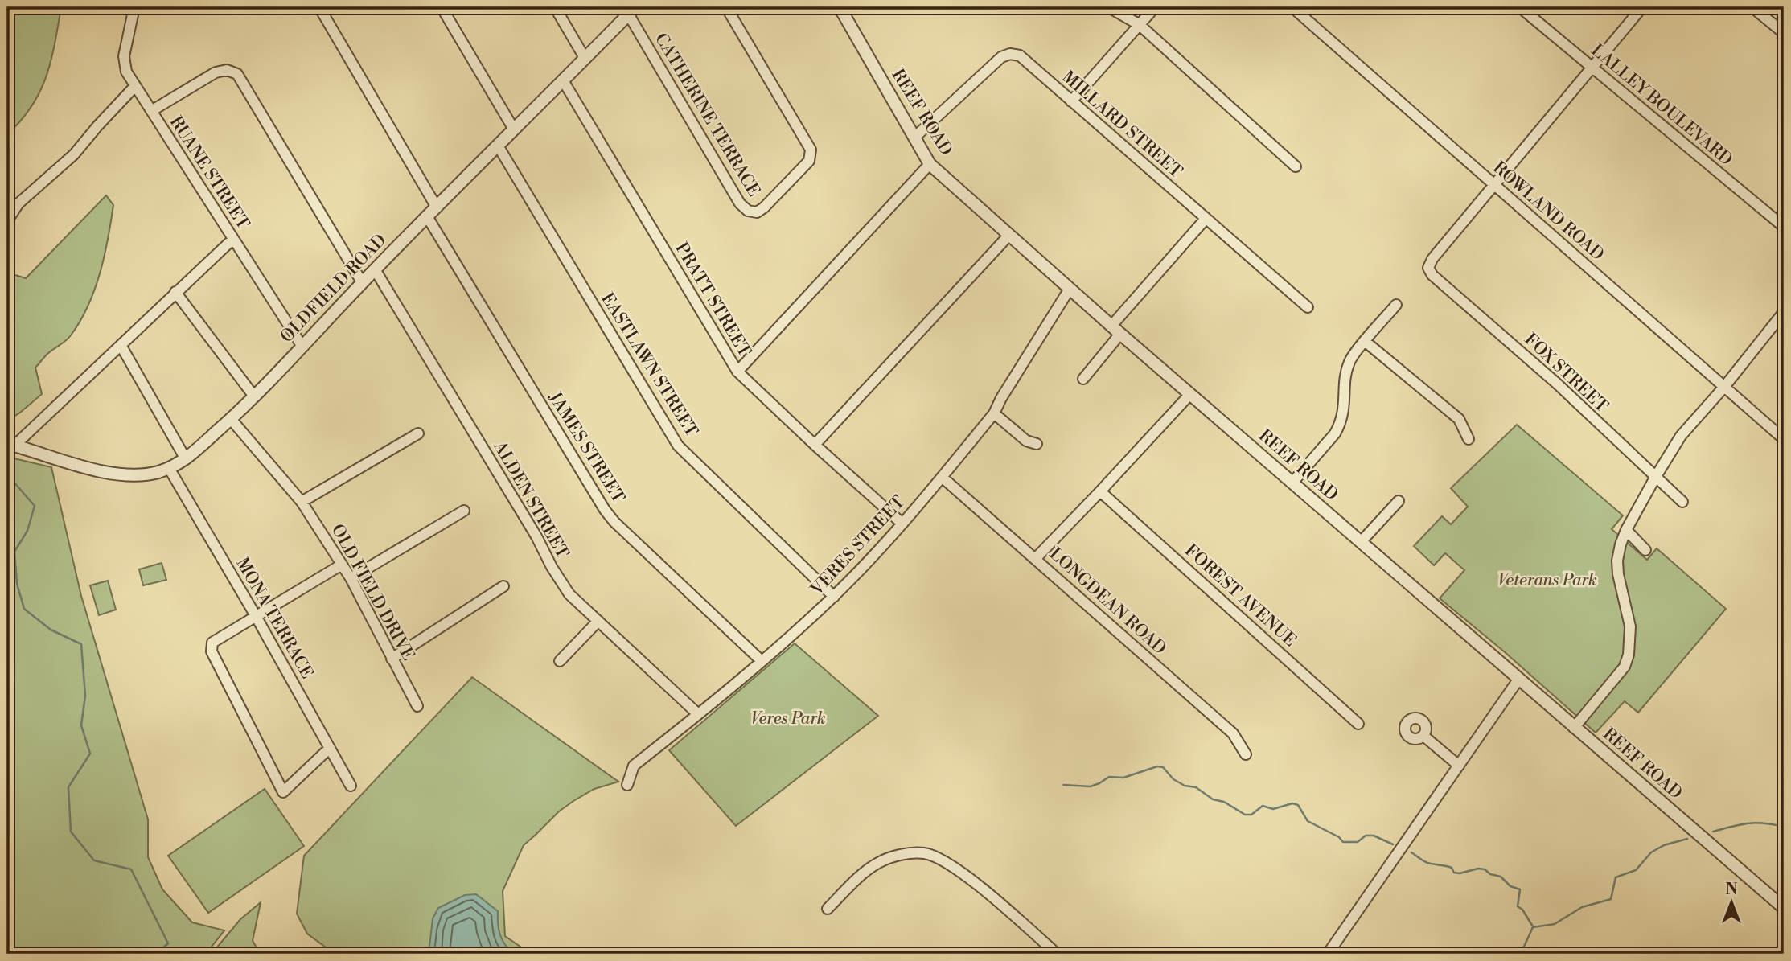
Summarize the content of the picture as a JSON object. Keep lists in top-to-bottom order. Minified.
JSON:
{"streets":{"street":["LALLEY BOULEVARD","REEF ROAD","CATHERINE TERRACE","MILLARD STREET","RUANE STREET","ROWLAND ROAD","OLDFIELD ROAD","PRATT STREET","EASTLAWN STREET","FOX STREET","JAMES STREET","ALDEN STREET","VERES STREET","OLD FIELD DRIVE","FOREST AVENUE","LONGDEAN ROAD","MONA TERRACE"]},"crossings":[["REEF ROAD","MILLARD STREET"],["REEF ROAD","VERES STREET"],["CATHERINE TERRACE","OLDFIELD ROAD"],["RUANE STREET","OLDFIELD ROAD"],["ROWLAND ROAD","FOX STREET"],["OLDFIELD ROAD","PRATT STREET"],["OLDFIELD ROAD","EASTLAWN STREET"],["OLDFIELD ROAD","JAMES STREET"],["OLDFIELD ROAD","ALDEN STREET"],["OLDFIELD ROAD","OLD FIELD DRIVE"],["OLDFIELD ROAD","MONA TERRACE"],["PRATT STREET","VERES STREET"],["EASTLAWN STREET","VERES STREET"],["JAMES STREET","VERES STREET"],["ALDEN STREET","VERES STREET"],["VERES STREET","LONGDEAN ROAD"]],"parks":["Veterans Park","Veres Park"],"north":"top"}
